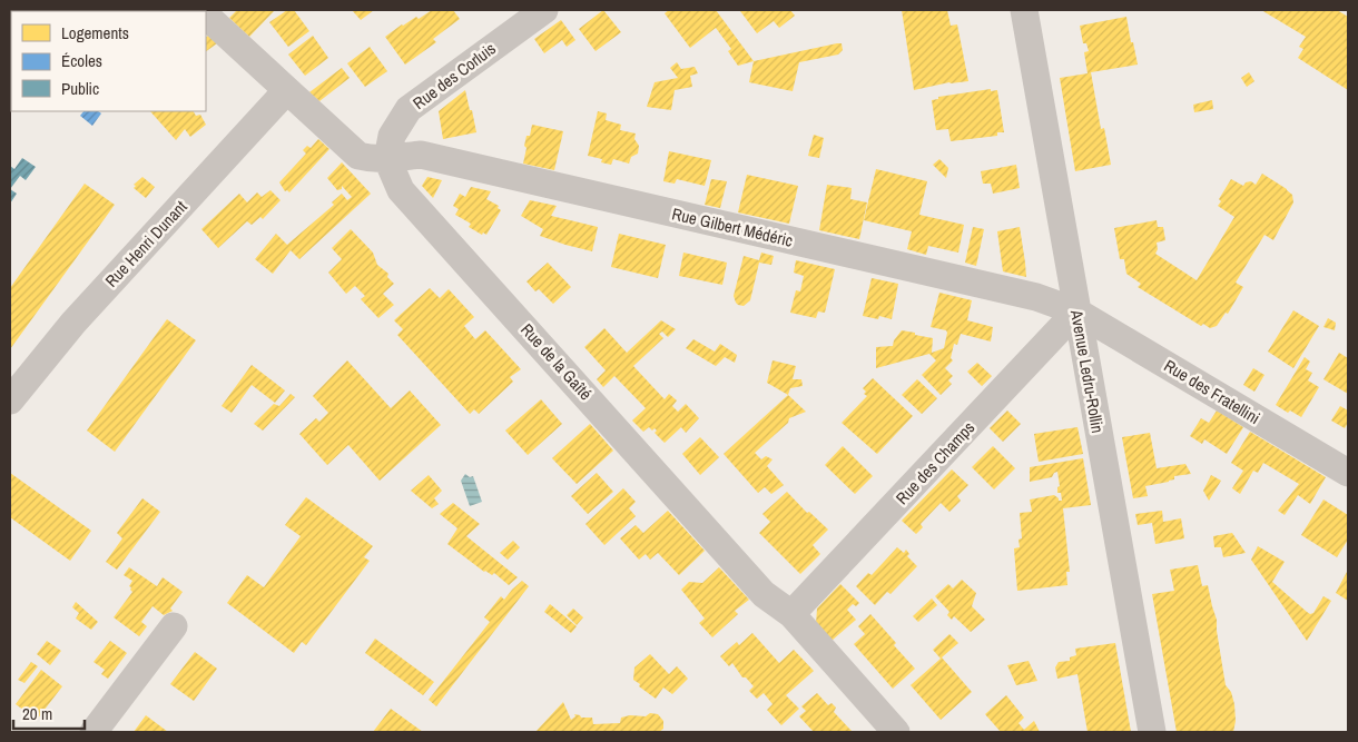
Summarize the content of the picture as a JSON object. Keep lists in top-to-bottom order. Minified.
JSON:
{"streets":{"street":["Rue des Corluis","Rue Gilbert Médéric","Rue Henri Dunant","Rue de la Gaîté","Avenue Ledru-Rollin","Rue des Fratellini","Rue des Champs"]},"crossings":[["Rue des Corluis","Rue Gilbert Médéric"],["Rue des Corluis","Rue de la Gaîté"],["Rue Gilbert Médéric","Rue de la Gaîté"],["Rue Gilbert Médéric","Avenue Ledru-Rollin"],["Rue Gilbert Médéric","Rue des Fratellini"],["Rue Gilbert Médéric","Rue des Champs"],["Rue de la Gaîté","Rue des Champs"],["Avenue Ledru-Rollin","Rue des Fratellini"],["Avenue Ledru-Rollin","Rue des Champs"],["Rue des Fratellini","Rue des Champs"]],"legend":["Logements","Écoles","Public"],"scale_bar":"20 m"}
